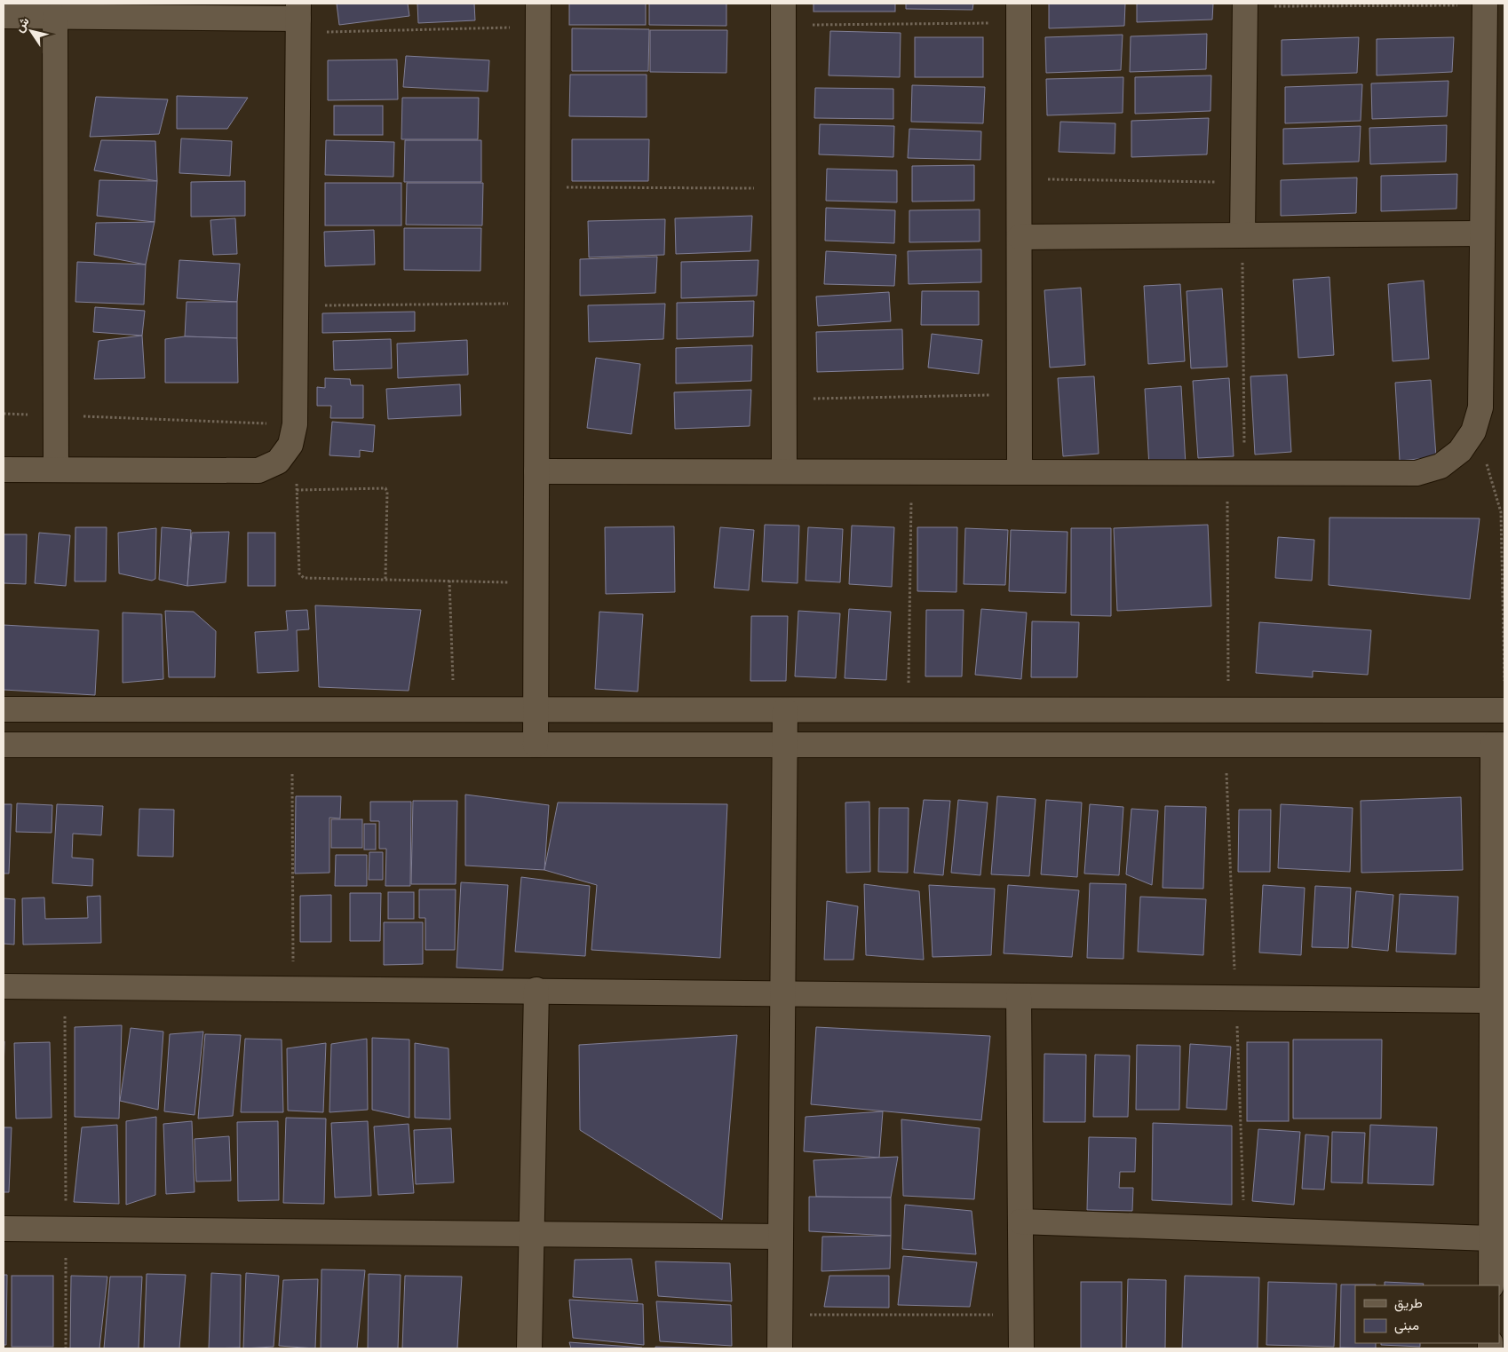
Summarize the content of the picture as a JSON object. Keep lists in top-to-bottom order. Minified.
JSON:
{"legend":["طريق","مبنى"],"north":"top left"}
